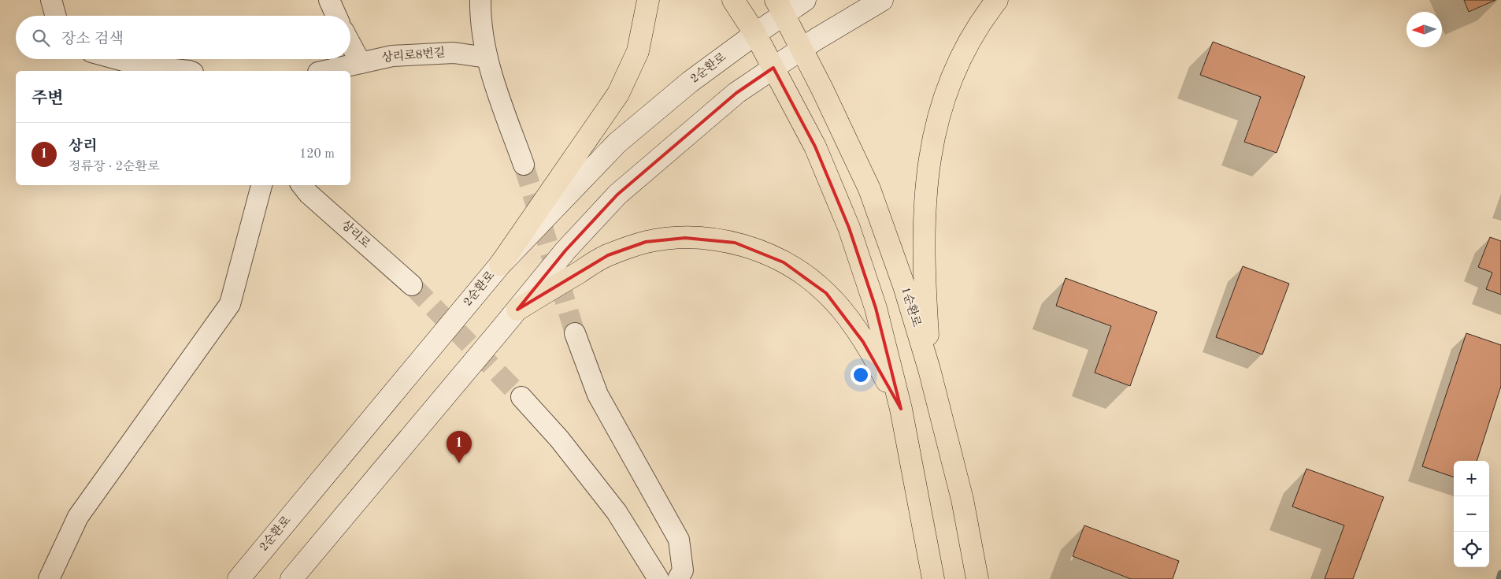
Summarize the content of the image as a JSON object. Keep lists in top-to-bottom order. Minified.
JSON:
{"streets":{"main road":["1순환로"],"street":["상리로8번길","2순환로","상리로"]},"north":"left","page":{"search":"장소 검색","heading":"주변","list":[{"mark":"1","name":"상리","note":"정류장 · 2순환로","value":"120 m"}],"pins":"1","map_buttons":["+","−"]}}
